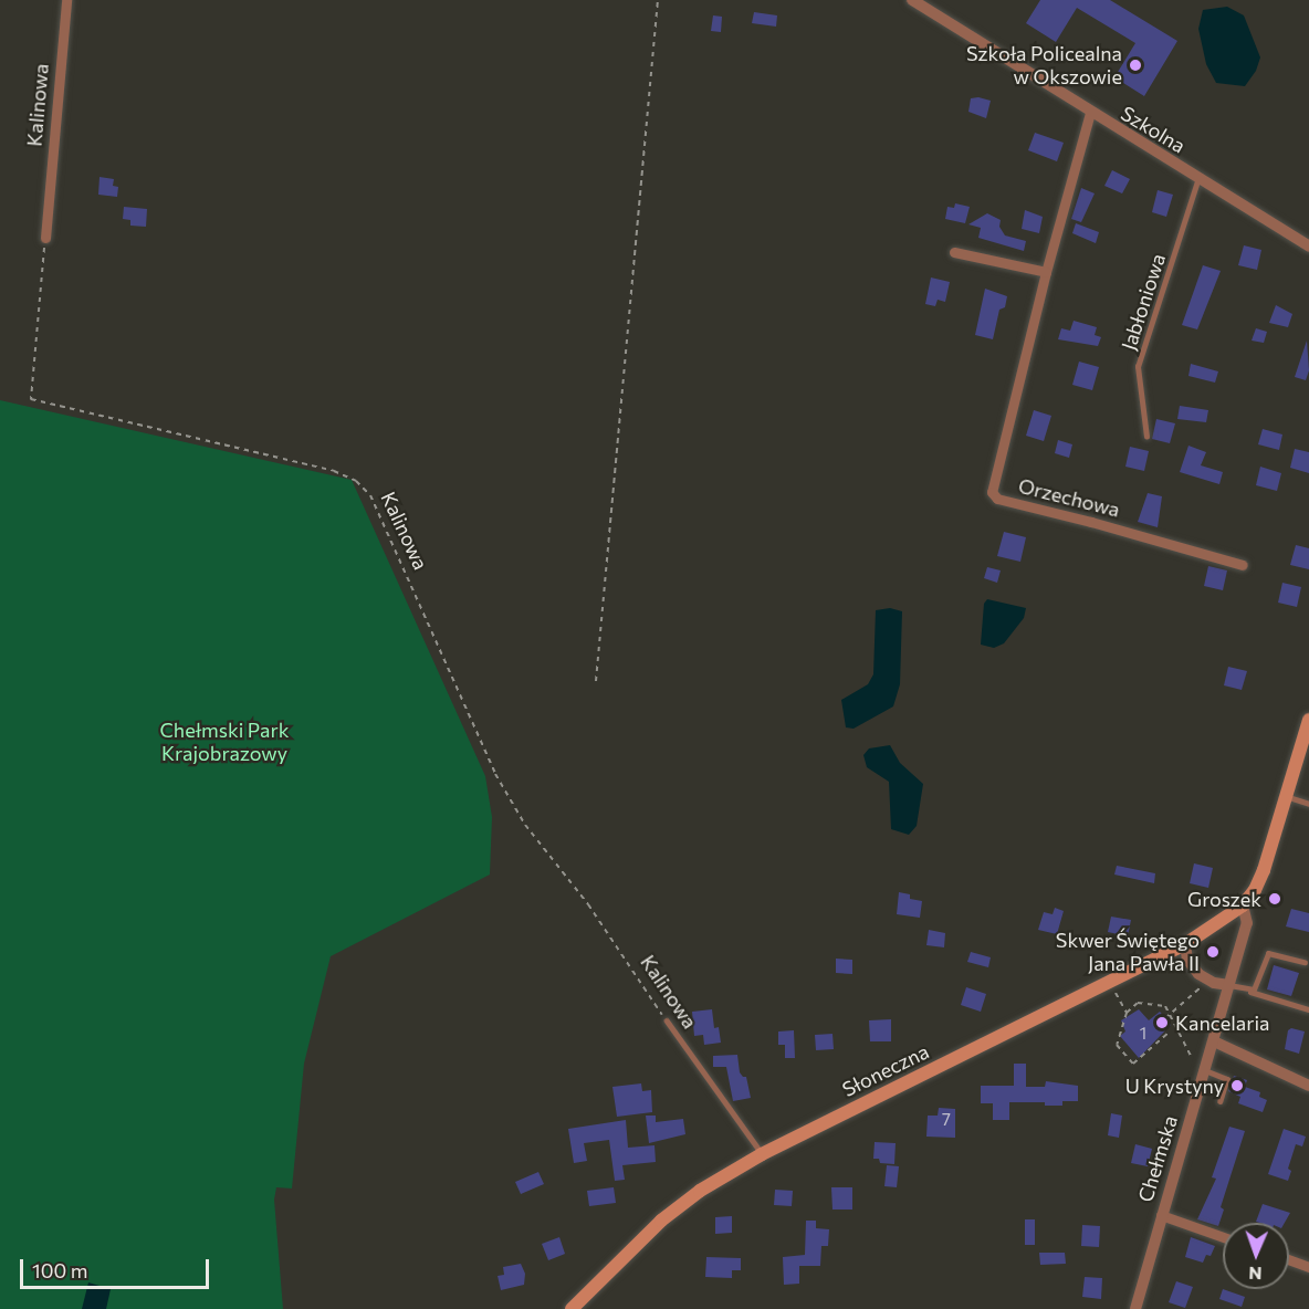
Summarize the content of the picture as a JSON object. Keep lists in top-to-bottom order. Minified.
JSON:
{"streets":{"main road":["Słoneczna"],"street":["Kalinowa","Szkolna","Orzechowa","Chełmska"],"lane":["Jabłoniowa"]},"crossings":[["Kalinowa","Słoneczna"],["Szkolna","Jabłoniowa"],["Szkolna","Orzechowa"],["Słoneczna","Chełmska"]],"parks":["Chełmski Park Krajobrazowy"],"places":["Szkoła Policealna w Okszowie","Groszek","Skwer Świętego Jana Pawła II","Kancelaria","U Krystyny"],"house_numbers":["1","7"],"scale_bar":"100 m","north":"bottom"}
